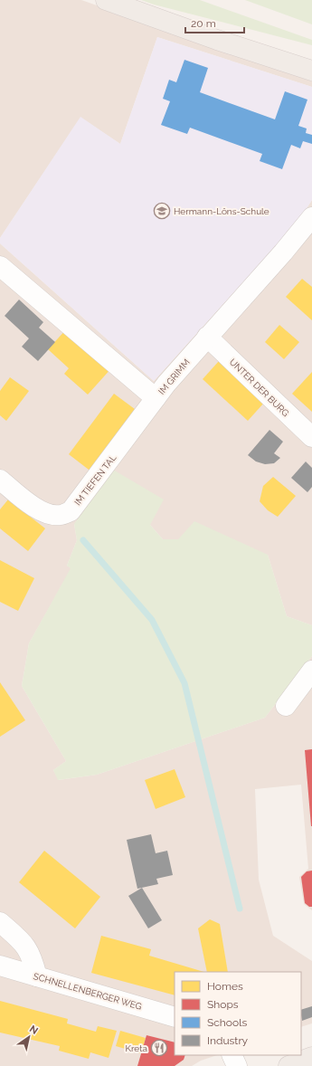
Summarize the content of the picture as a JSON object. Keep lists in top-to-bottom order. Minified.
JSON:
{"streets":{"street":["IM GRIMM","UNTER DER BURG","IM TIEFEN TAL","SCHNELLENBERGER WEG"]},"crossings":[["IM GRIMM","UNTER DER BURG"],["IM GRIMM","IM TIEFEN TAL"]],"places":{"school or university":["Hermann-Löns-Schule"],"restaurant":["Kreta"]},"legend":["Homes","Shops","Schools","Industry"],"scale_bar":"20 m","north":"top right"}
